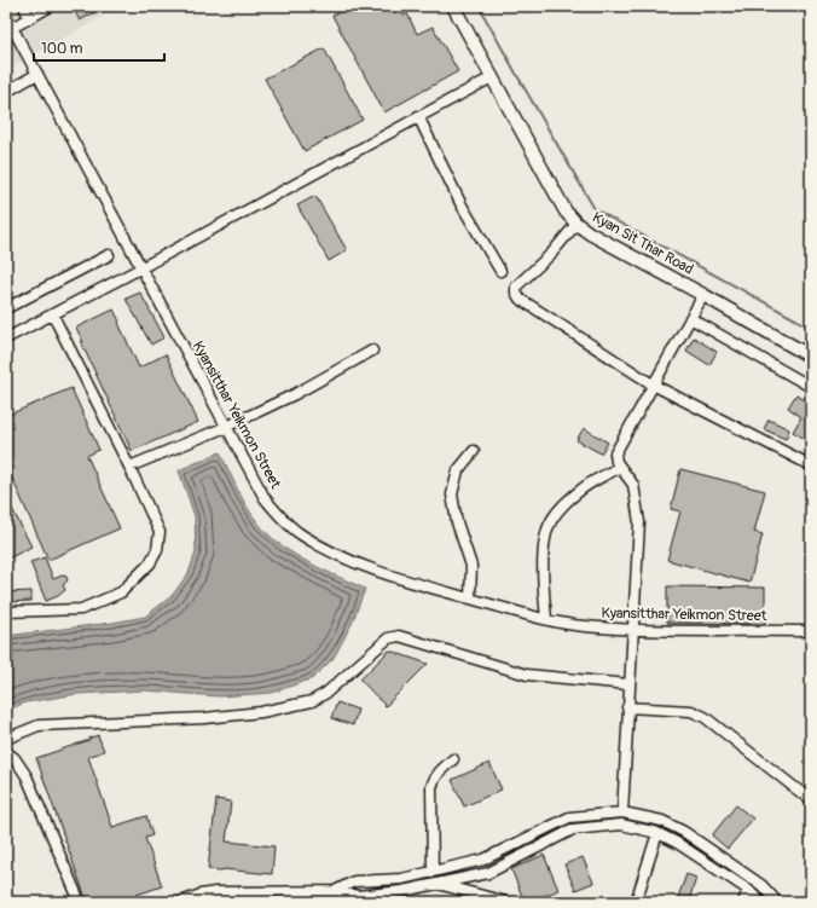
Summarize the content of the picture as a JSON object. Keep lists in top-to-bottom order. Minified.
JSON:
{"streets":{"main road":["Kyan Sit Thar Road"],"street":["Kyansitthar Yeikmon Street"]},"scale_bar":"100 m"}
